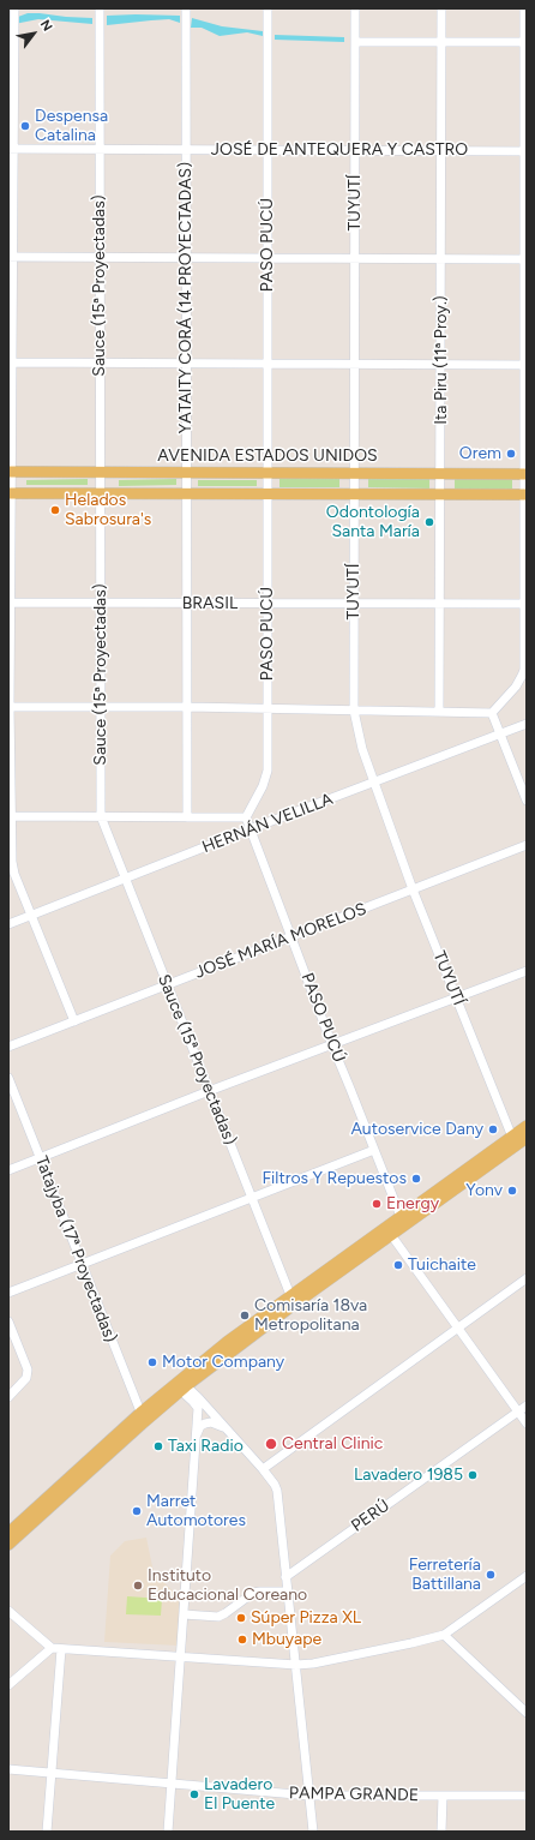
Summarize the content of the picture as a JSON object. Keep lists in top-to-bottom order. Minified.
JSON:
{"streets":{"main road":["AVENIDA ESTADOS UNIDOS"],"street":["JOSÉ DE ANTEQUERA Y CASTRO","TUYUTÍ","PASO PUCÚ","Sauce (15ª Proyectadas)","YATAITY CORÁ (14 PROYECTADAS)","Ita Piru (11ª Proy.)","BRASIL","HERNÁN VELILLA","JOSÉ MARÍA MORELOS","Tatajyba (17ª Proyectadas)","PERÚ","PAMPA GRANDE"]},"crossings":[["JOSÉ DE ANTEQUERA Y CASTRO","TUYUTÍ"],["JOSÉ DE ANTEQUERA Y CASTRO","PASO PUCÚ"],["JOSÉ DE ANTEQUERA Y CASTRO","Sauce (15ª Proyectadas)"],["JOSÉ DE ANTEQUERA Y CASTRO","YATAITY CORÁ (14 PROYECTADAS)"],["JOSÉ DE ANTEQUERA Y CASTRO","Ita Piru (11ª Proy.)"],["TUYUTÍ","AVENIDA ESTADOS UNIDOS"],["TUYUTÍ","BRASIL"],["TUYUTÍ","HERNÁN VELILLA"],["TUYUTÍ","JOSÉ MARÍA MORELOS"],["PASO PUCÚ","AVENIDA ESTADOS UNIDOS"],["PASO PUCÚ","BRASIL"],["PASO PUCÚ","HERNÁN VELILLA"],["PASO PUCÚ","JOSÉ MARÍA MORELOS"],["Sauce (15ª Proyectadas)","AVENIDA ESTADOS UNIDOS"],["Sauce (15ª Proyectadas)","BRASIL"],["Sauce (15ª Proyectadas)","HERNÁN VELILLA"],["Sauce (15ª Proyectadas)","JOSÉ MARÍA MORELOS"],["YATAITY CORÁ (14 PROYECTADAS)","AVENIDA ESTADOS UNIDOS"],["YATAITY CORÁ (14 PROYECTADAS)","BRASIL"],["Ita Piru (11ª Proy.)","AVENIDA ESTADOS UNIDOS"],["Ita Piru (11ª Proy.)","BRASIL"]],"places":["Despensa Catalina","Orem","Helados Sabrosura's","Odontología Santa María","Autoservice Dany","Filtros Y Repuestos","Yonv","Energy","Tuichaite","Comisaría 18va Metropolitana","Motor Company","Central Clinic","Taxi Radio","Lavadero 1985","Marret Automotores","Ferretería Battillana","Instituto Educacional Coreano","Súper Pizza XL","Mbuyape","Lavadero El Puente"],"north":"top right"}
